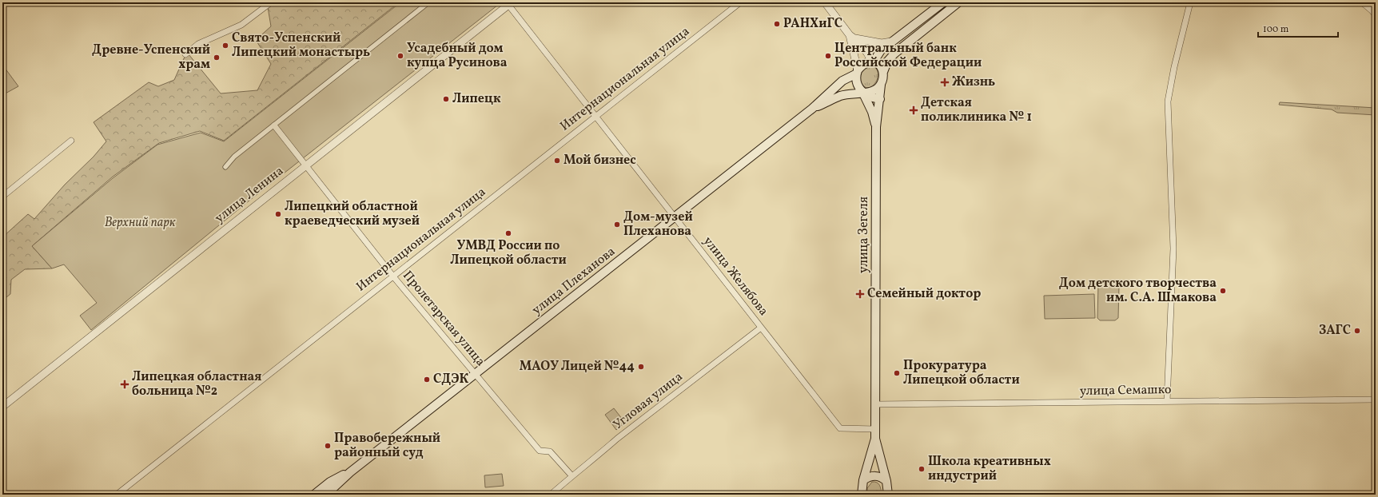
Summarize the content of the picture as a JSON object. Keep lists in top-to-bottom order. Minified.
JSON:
{"streets":{"main road":["улица Зегеля","улица Плеханова"],"street":["Интернациональная улица","улица Ленина","улица Желябова","Пролетарская улица","улица Семашко","Угловая улица"]},"crossings":[["Интернациональная улица","улица Желябова"],["Интернациональная улица","Пролетарская улица"],["улица Ленина","улица Желябова"],["улица Ленина","Пролетарская улица"],["улица Зегеля","улица Желябова"],["улица Зегеля","улица Плеханова"],["улица Зегеля","улица Семашко"],["улица Желябова","улица Плеханова"],["улица Желябова","Угловая улица"],["улица Плеханова","Пролетарская улица"],["Пролетарская улица","Угловая улица"]],"parks":["Верхний парк"],"places":{"other":["РАНХиГС","Свято-Успенский Липецкий монастырь","Усадебный дом купца Русинова","Центральный банк Российской Федерации","Древне-Успенский храм","Липецк","Мой бизнес","Липецкий областной краеведческий музей","Дом-музей Плеханова","УМВД России по Липецкой области","Дом детского творчества им. С.А. Шмакова","ЗАГС","МАОУ Лицей №44","Прокуратура Липецкой области","СДЭК","Правобережный районный суд","Школа креативных индустрий"],"health":["Жизнь","Детская поликлиника № 1","Семейный доктор","Липецкая областная больница №2"]},"scale_bar":"100 m"}
